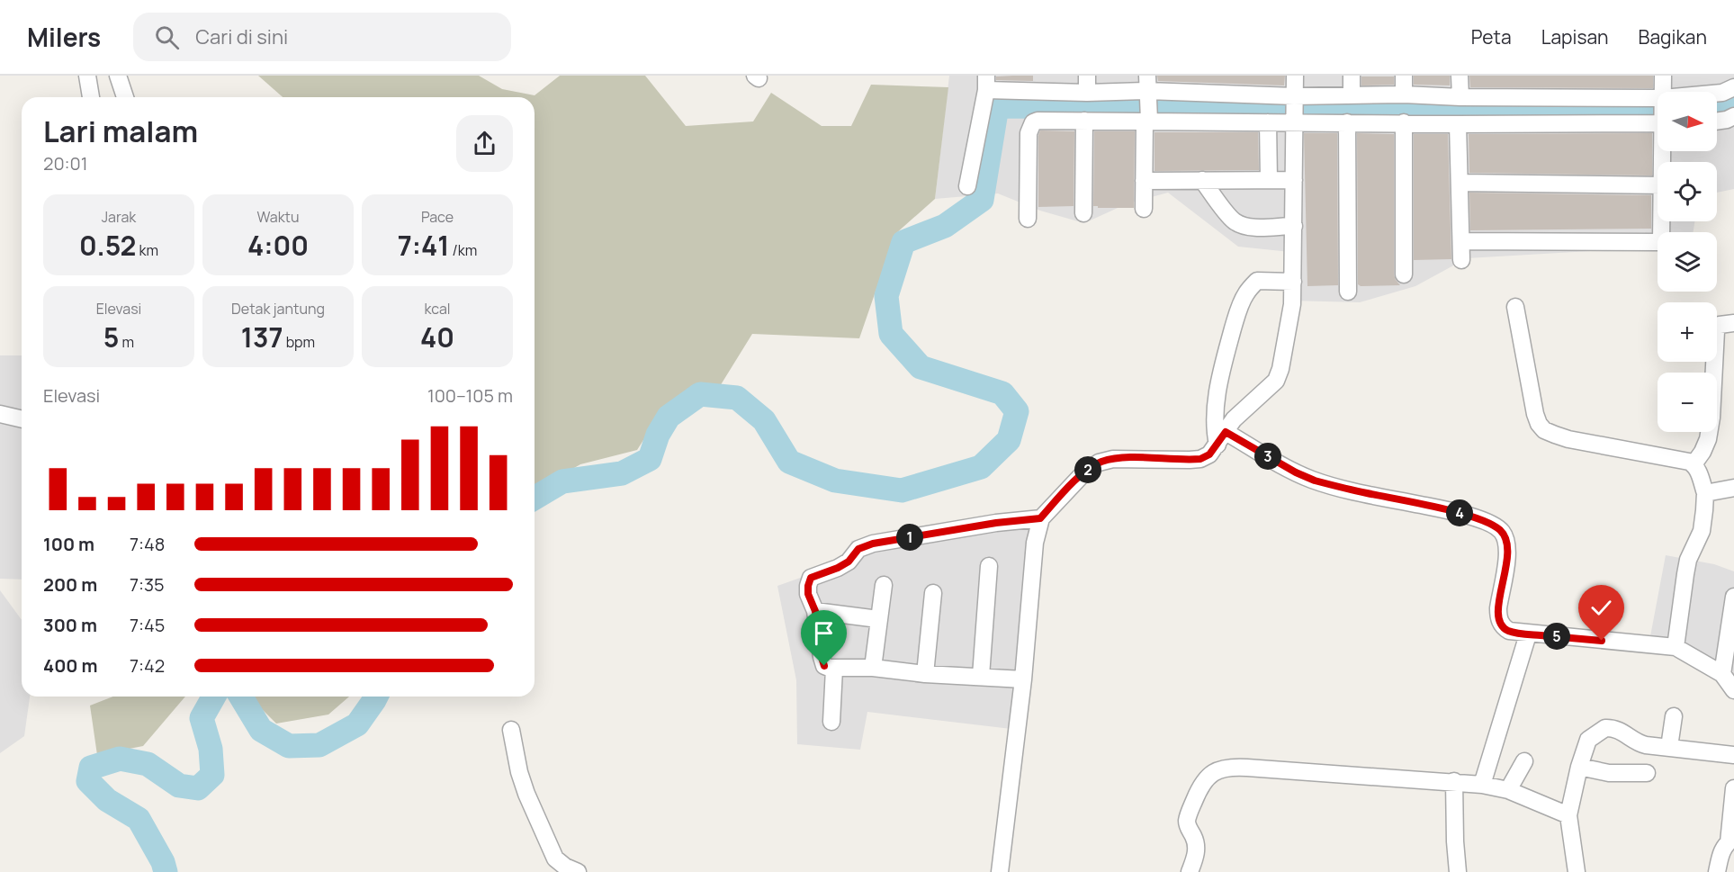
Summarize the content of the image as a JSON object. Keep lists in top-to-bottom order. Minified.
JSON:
{"north":"right","page":{"header":"Milers","search":"Cari di sini","nav":["Peta","Lapisan","Bagikan"],"map_buttons":["+","−"],"heading":["Lari malam","20:01"],"stats":[["Jarak","0.52 km"],["Waktu","4:00"],["Pace","7:41 /km"],["Elevasi","5 m"],["Detak jantung","137 bpm"],["kcal","40"]],"chart":["Elevasi","100–105 m"],"pins":["3","2","4","1","5"],"list":[{"name":"100 m","note":"7:48"},{"name":"200 m","note":"7:35"},{"name":"300 m","note":"7:45"},{"name":"400 m","note":"7:42"}]}}
